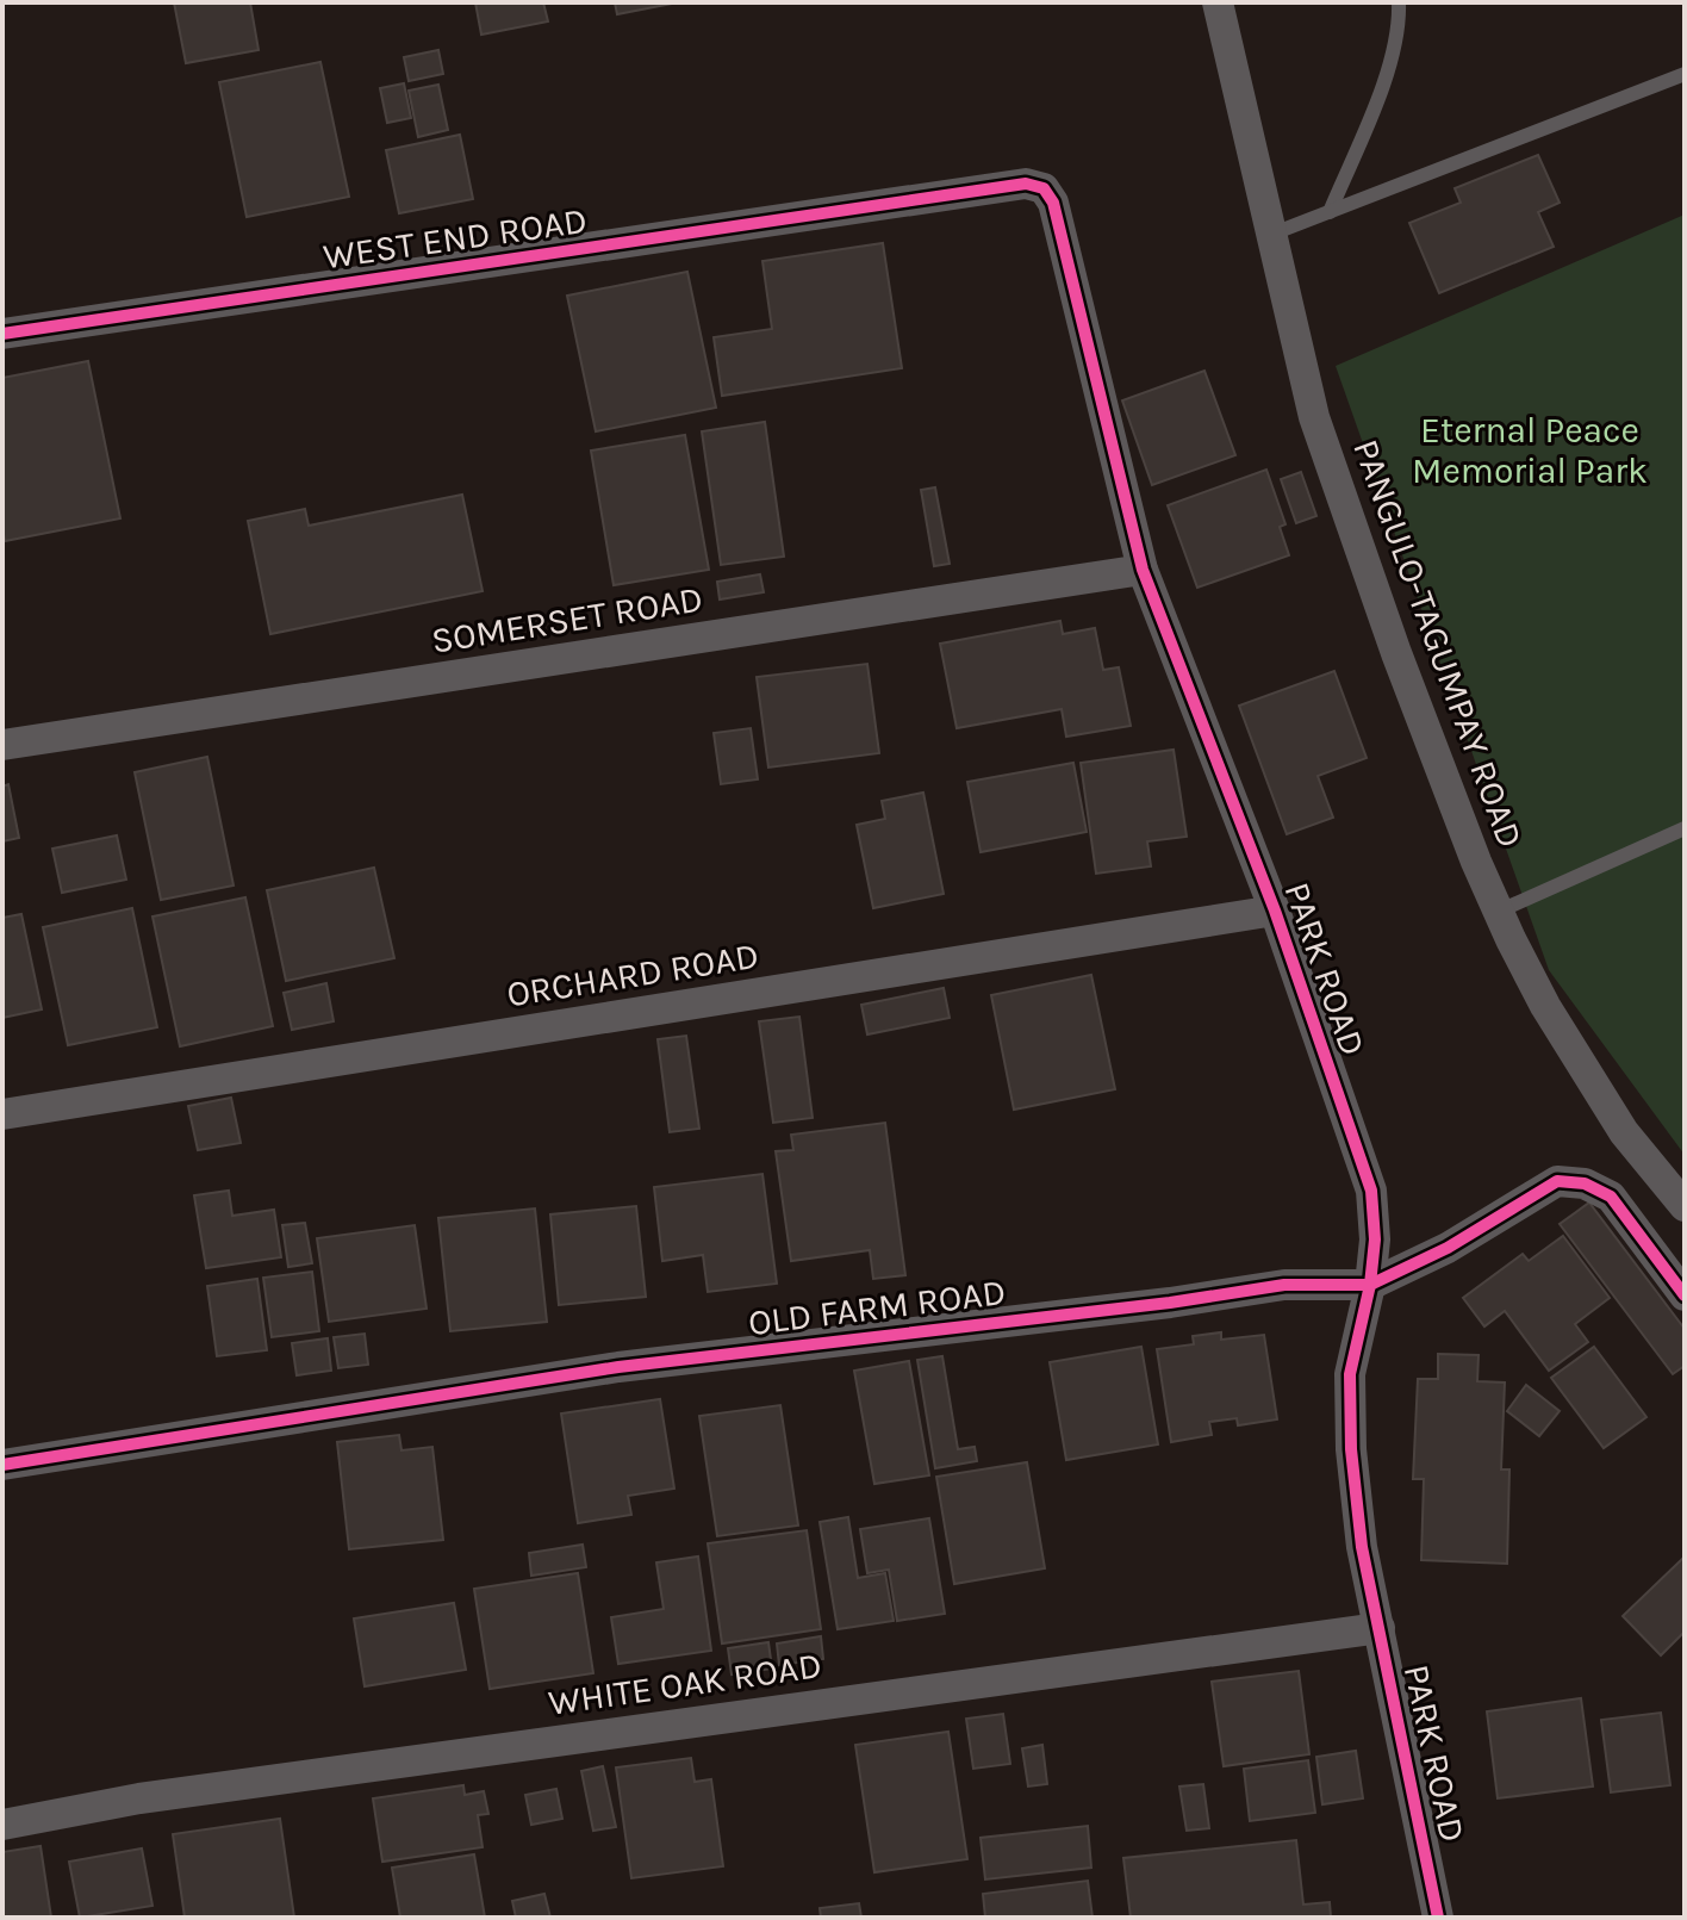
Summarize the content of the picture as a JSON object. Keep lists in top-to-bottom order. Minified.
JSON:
{"streets":{"street":["WEST END ROAD","SOMERSET ROAD","PANGULO-TAGUMPAY ROAD","PARK ROAD","ORCHARD ROAD","OLD FARM ROAD","WHITE OAK ROAD"]},"crossings":[["WEST END ROAD","PARK ROAD"],["SOMERSET ROAD","PARK ROAD"],["PARK ROAD","ORCHARD ROAD"],["PARK ROAD","OLD FARM ROAD"],["PARK ROAD","WHITE OAK ROAD"]],"parks":["Eternal Peace Memorial Park"]}
